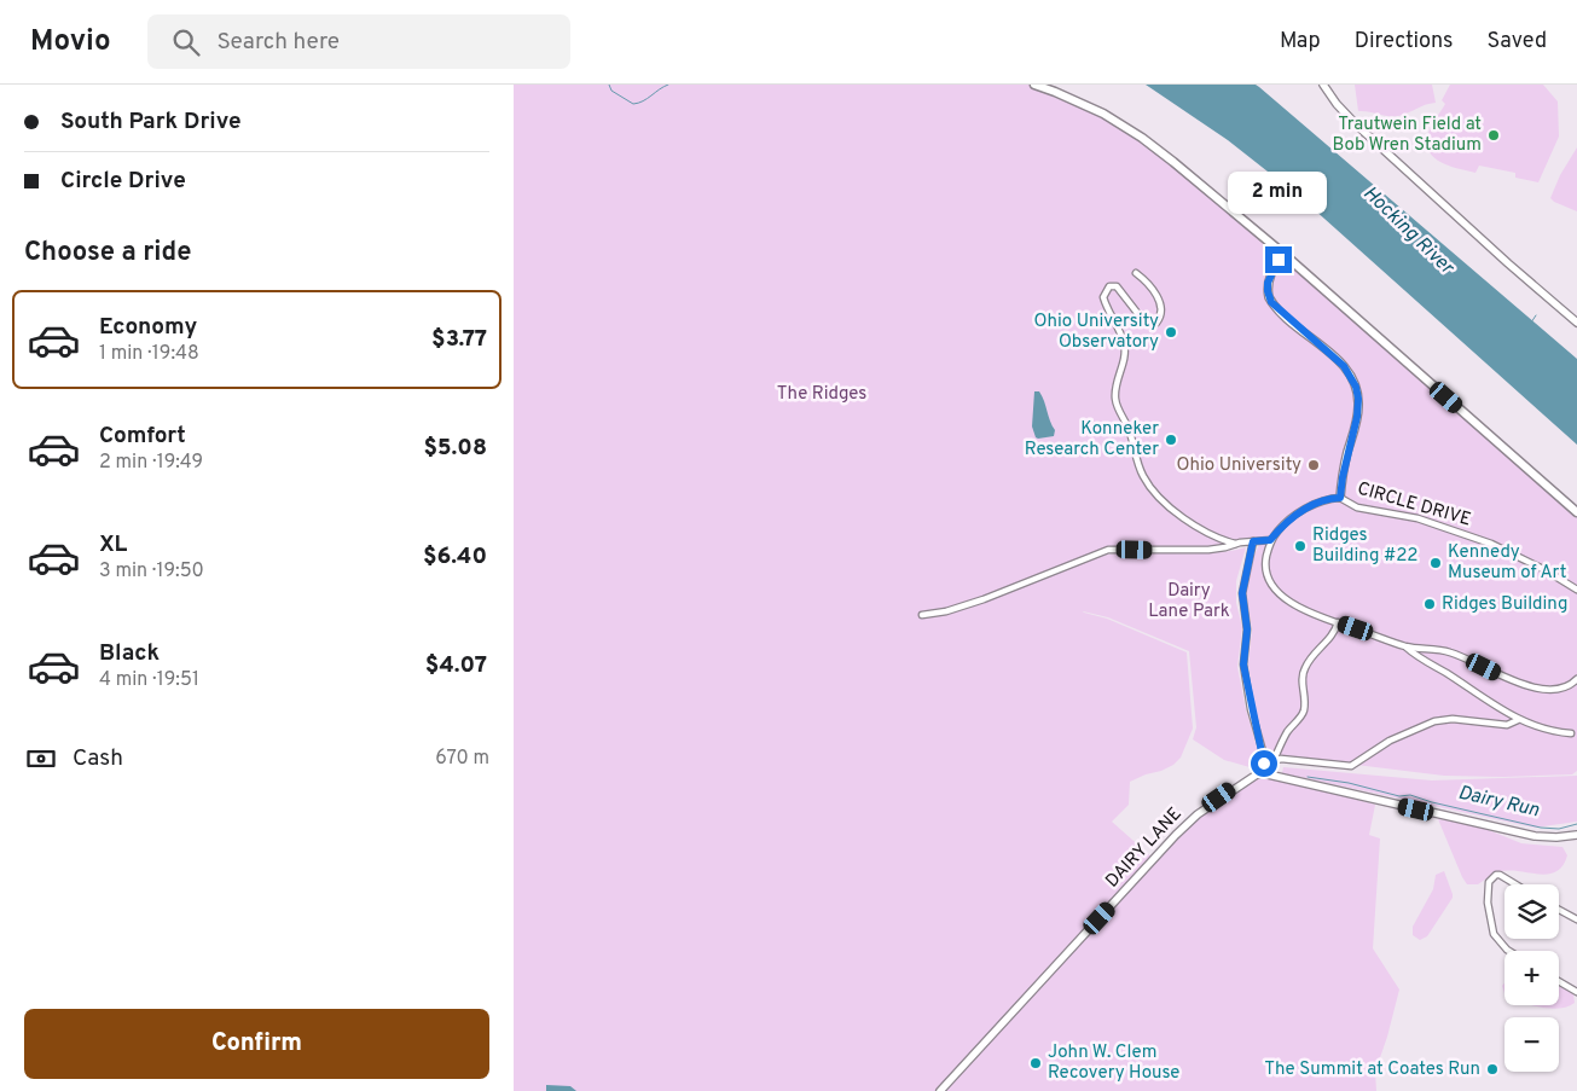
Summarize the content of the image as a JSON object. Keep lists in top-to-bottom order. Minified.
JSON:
{"streets":{"street":["CIRCLE DRIVE","DAIRY LANE"]},"water":["Hocking River","Dairy Run"],"parks":["The Ridges","Dairy Lane Park"],"places":["Trautwein Field at Bob Wren Stadium","Ohio University Observatory","Konneker Research Center","Ohio University","Ridges Building #22","Kennedy Museum of Art","Ridges Building","John W. Clem Recovery House","The Summit at Coates Run"],"page":{"header":"Movio","search":"Search here","nav":["Map","Directions","Saved"],"banner":["South Park Drive","Circle Drive"],"bubble":"2 min","heading":"Choose a ride","list":[{"name":"Economy","note":"1 min · 19:48","value":"$3.77"},{"name":"Comfort","note":"2 min · 19:49","value":"$5.08"},{"name":"XL","note":"3 min · 19:50","value":"$6.40"},{"name":"Black","note":"4 min · 19:51","value":"$4.07"}],"pay":["Cash","670 m"],"map_buttons":["+","−"],"buttons":"Confirm"}}
